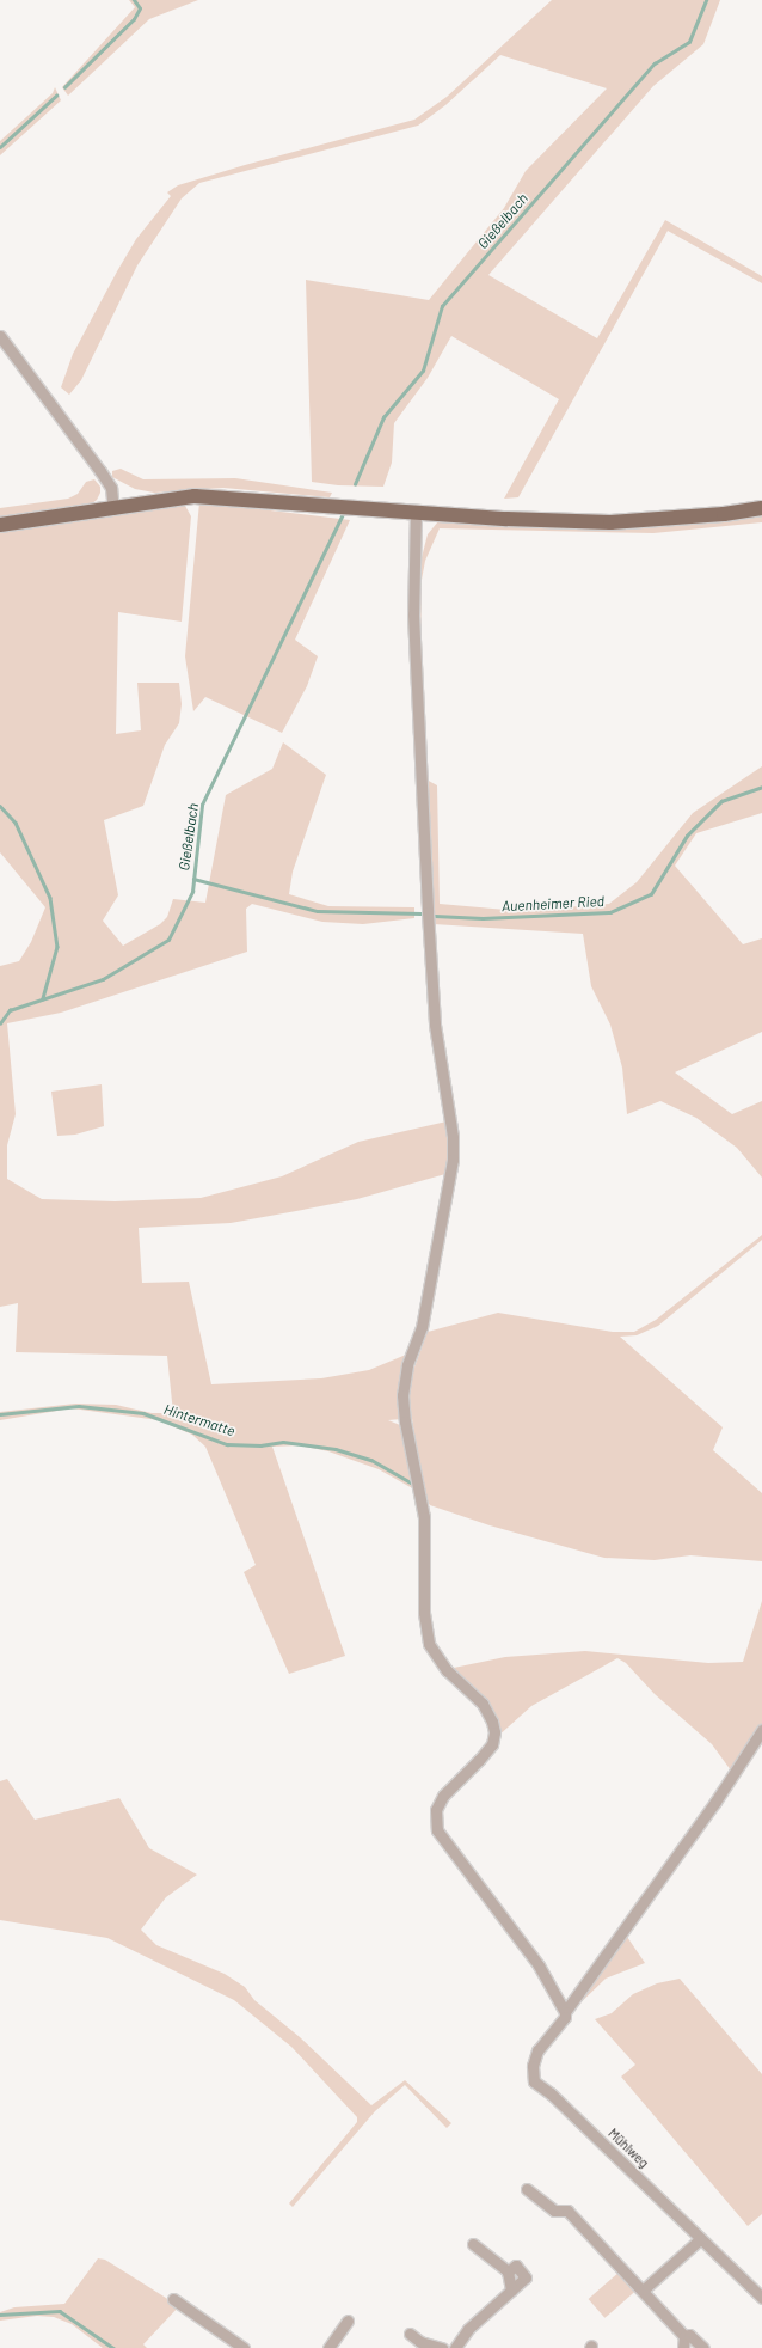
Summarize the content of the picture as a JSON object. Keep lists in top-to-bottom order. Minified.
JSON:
{"streets":{"street":["Mühlweg"]},"water":["Gießelbach","Auenheimer Ried","Hintermatte"]}
